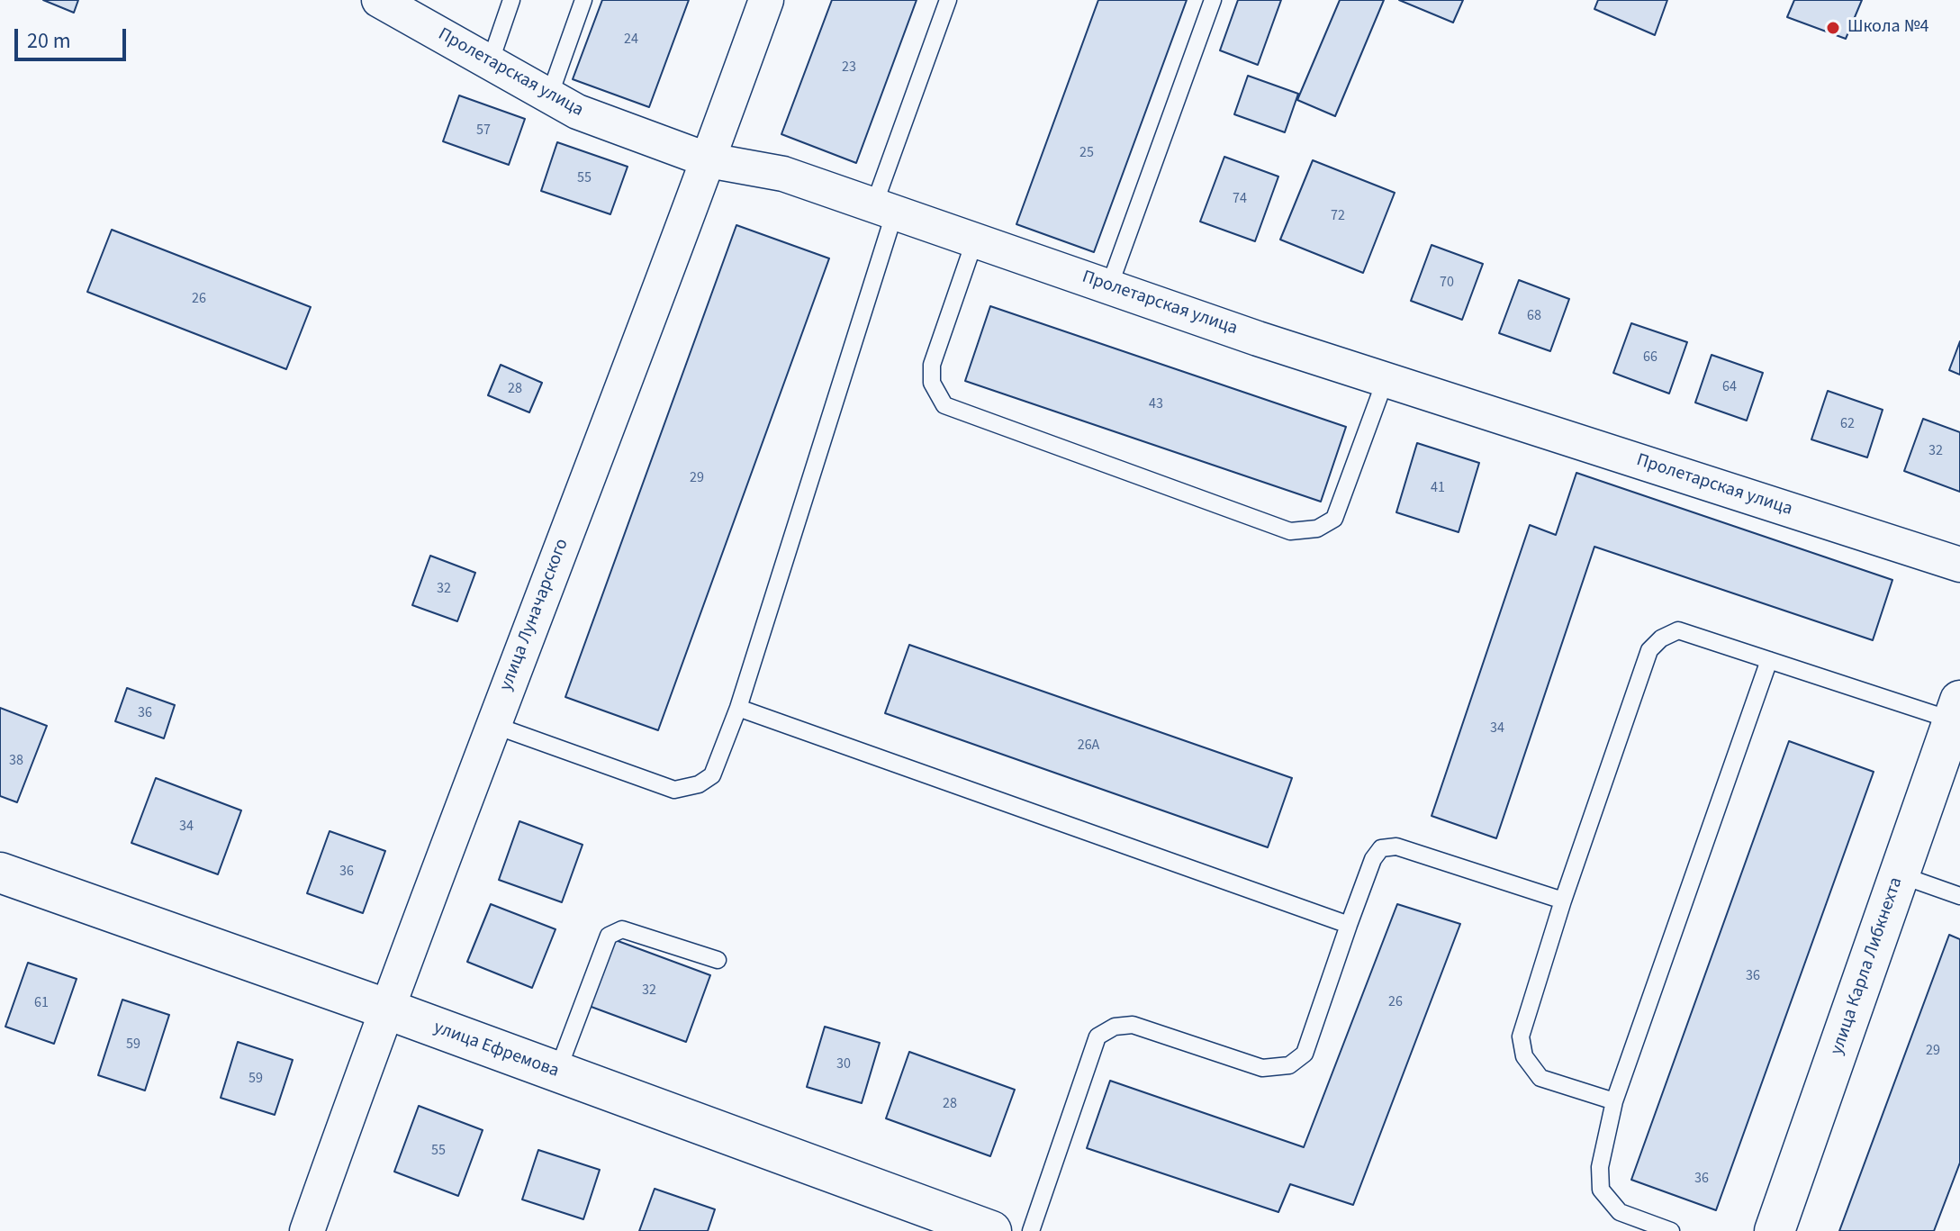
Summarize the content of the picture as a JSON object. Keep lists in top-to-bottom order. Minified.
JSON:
{"streets":{"main road":["улица Карла Либкнехта","улица Ефремова"],"street":["Пролетарская улица","улица Луначарского"]},"crossings":[["Пролетарская улица","улица Луначарского"],["улица Луначарского","улица Ефремова"]],"places":["Школа №4"],"house_numbers":["24","23","57","25","55","74","72","70","26","68","66","64","28","43","62","32","29","41","32","36","34","26А","38","34","36","36","32","26","61","59","29","30","59","28","55","36"],"scale_bar":"20 m"}
